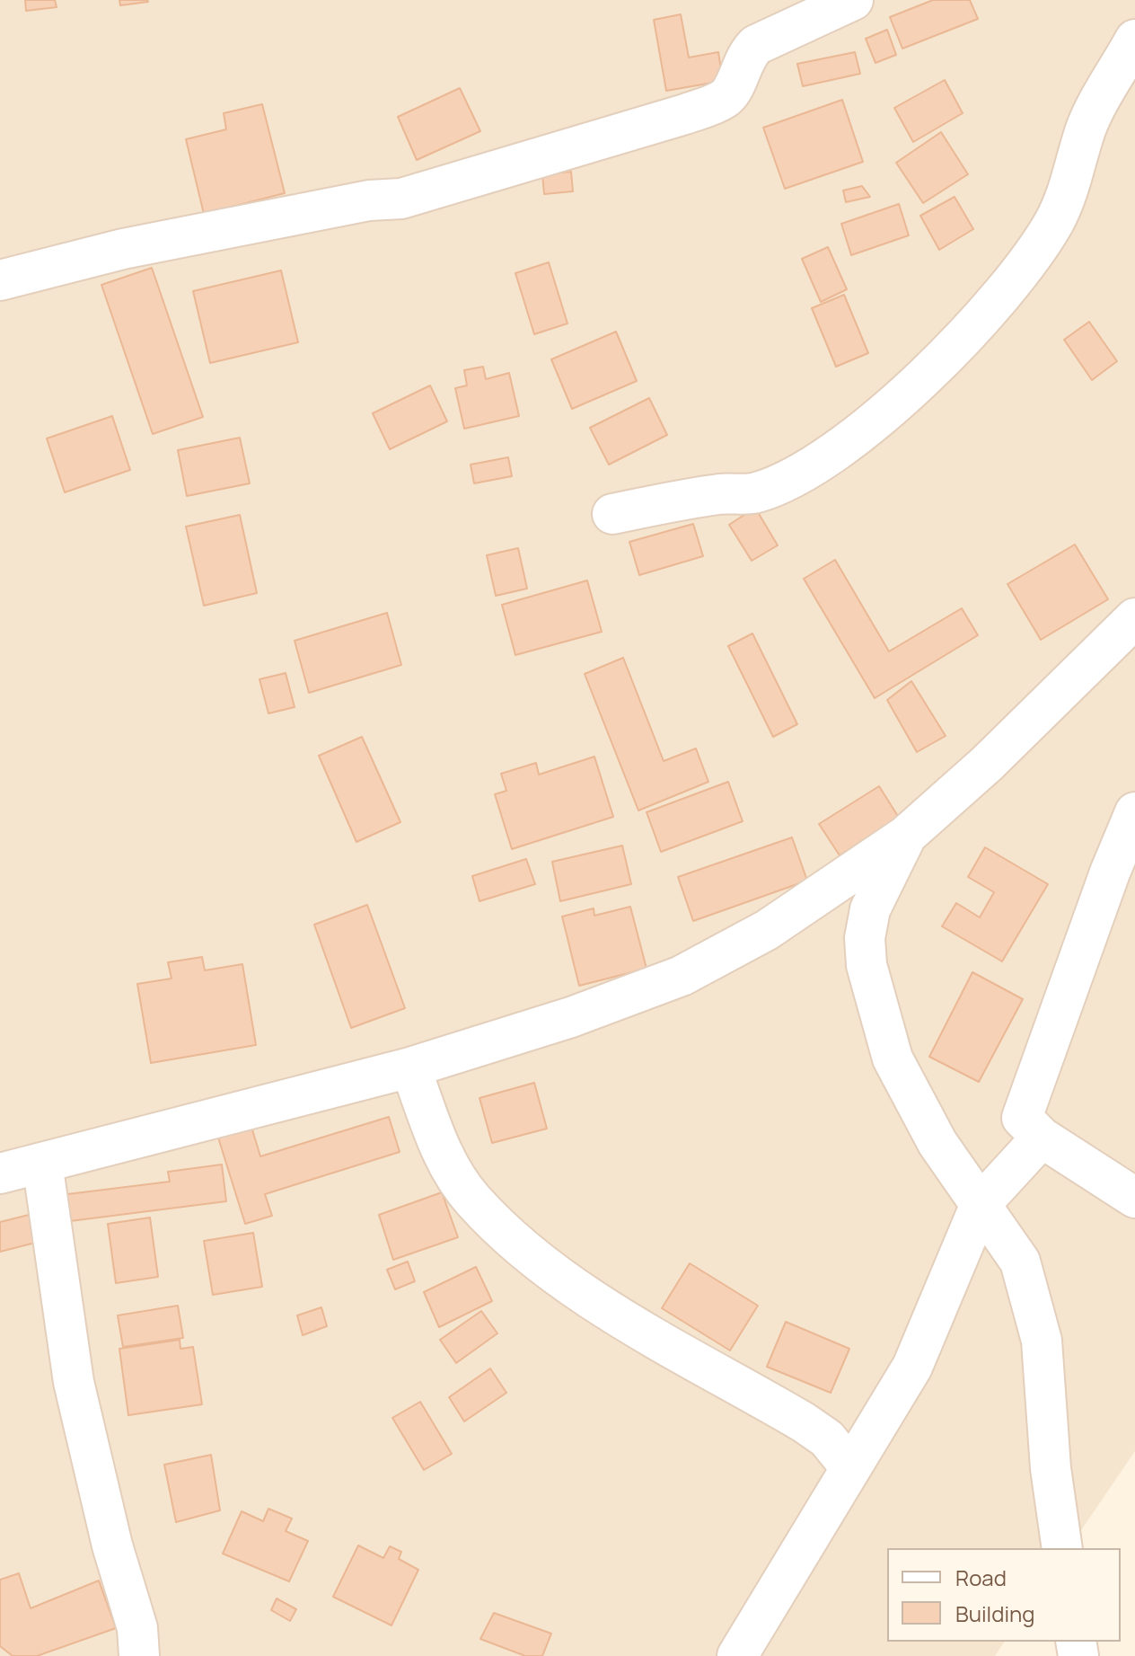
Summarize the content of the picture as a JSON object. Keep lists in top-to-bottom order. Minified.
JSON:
{"legend":["Road","Building"]}
